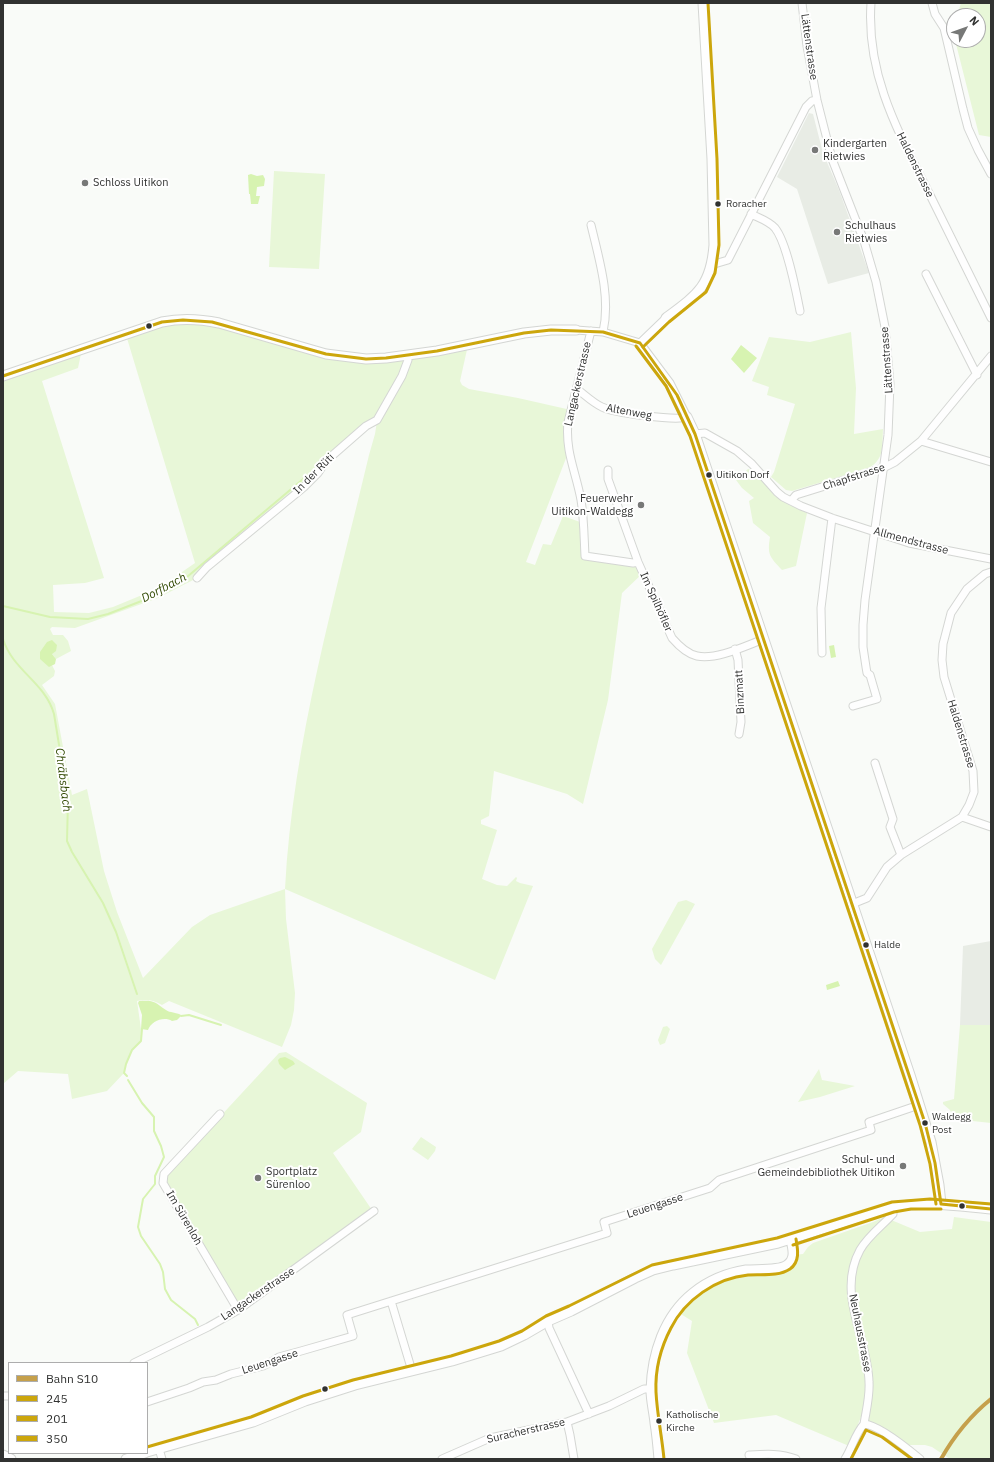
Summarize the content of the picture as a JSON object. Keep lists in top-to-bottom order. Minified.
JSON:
{"streets":{"street":["Lättenstrasse","Haldenstrasse","Langackerstrasse","Altenweg","In der Rüti","Chapfstrasse","Allmendstrasse","Im Spilhöfler","Binzmatt","Leuengasse","Im Sürenloh","Neuhausstrasse","Suracherstrasse"]},"crossings":[["Lättenstrasse","Chapfstrasse"],["Lättenstrasse","Allmendstrasse"],["Langackerstrasse","Altenweg"],["Langackerstrasse","Im Spilhöfler"],["Langackerstrasse","Im Sürenloh"],["Chapfstrasse","Allmendstrasse"],["Im Spilhöfler","Binzmatt"]],"water":["Dorfbach","Chräbsbach"],"places":["Kindergarten Rietwies","Schloss Uitikon","Roracher","Schulhaus Rietwies","Uitikon Dorf","Feuerwehr Uitikon-Waldegg","Halde","Waldegg Post","Schul- und Gemeindebibliothek Uitikon","Sportplatz Sürenloo","Katholische Kirche"],"lines":["transit line 201","transit line 245","transit line 350","rail line S10"],"legend":["Bahn S10","245","201","350"],"north":"top right"}
